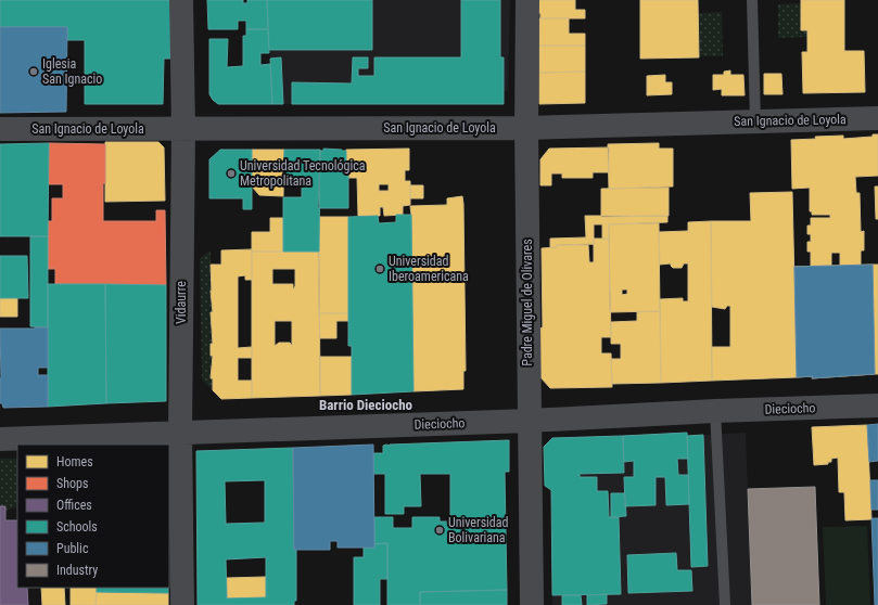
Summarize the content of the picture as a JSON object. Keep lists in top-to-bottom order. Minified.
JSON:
{"streets":{"street":["San Ignacio de Loyola","Vidaurre","Padre Miguel de Olivares","Dieciocho"]},"crossings":[["San Ignacio de Loyola","Vidaurre"],["San Ignacio de Loyola","Padre Miguel de Olivares"],["Vidaurre","Dieciocho"],["Padre Miguel de Olivares","Dieciocho"]],"districts":["Barrio Dieciocho"],"places":["Iglesia San Ignacio","Universidad Tecnológica Metropolitana","Universidad Iberoamericana","Universidad Bolivariana"],"legend":["Homes","Shops","Offices","Schools","Public","Industry"]}
